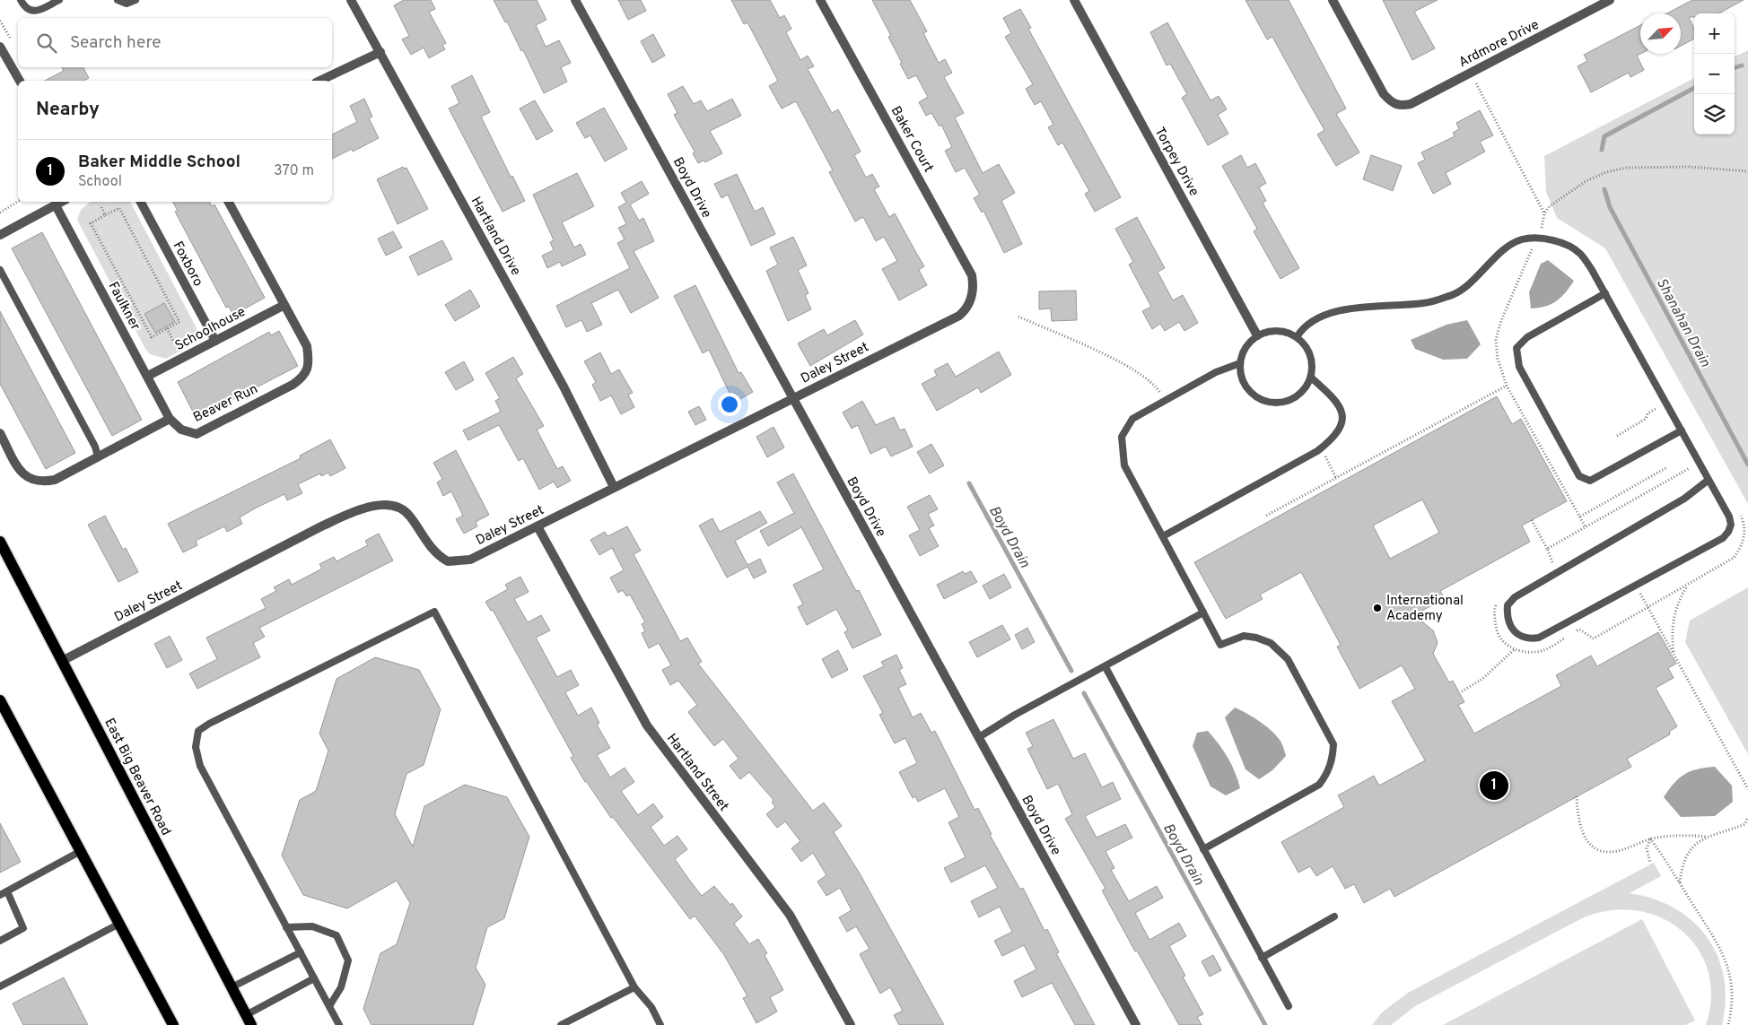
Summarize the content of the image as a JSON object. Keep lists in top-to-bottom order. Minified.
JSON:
{"streets":{"main road":["East Big Beaver Road"],"street":["Ardmore Drive","Baker Court","Torpey Drive","Boyd Drive","Hartland Drive","Foxboro","Faulkner","Schoolhouse","Daley Street","Beaver Run","Hartland Street"]},"crossings":[["Baker Court","Daley Street"],["Boyd Drive","Daley Street"],["Hartland Drive","Daley Street"],["Foxboro","Schoolhouse"],["Faulkner","Schoolhouse"],["Faulkner","Beaver Run"],["Schoolhouse","Beaver Run"],["Daley Street","Hartland Street"],["Daley Street","East Big Beaver Road"]],"water":["Shanahan Drain","Boyd Drain"],"places":["International Academy"],"north":"top right","page":{"map_buttons":["+","−"],"search":"Search here","heading":"Nearby","list":[{"mark":"1","name":"Baker Middle School","note":"School","value":"370 m"}],"pins":"1"}}
